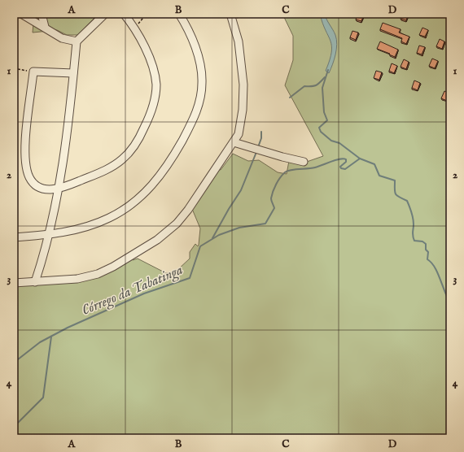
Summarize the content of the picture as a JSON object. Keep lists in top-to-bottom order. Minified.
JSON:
{"water":["Córrego da Tabatinga"],"grid":{"columns":["A","B","C","D"],"rows":["1","2","3","4"]}}
